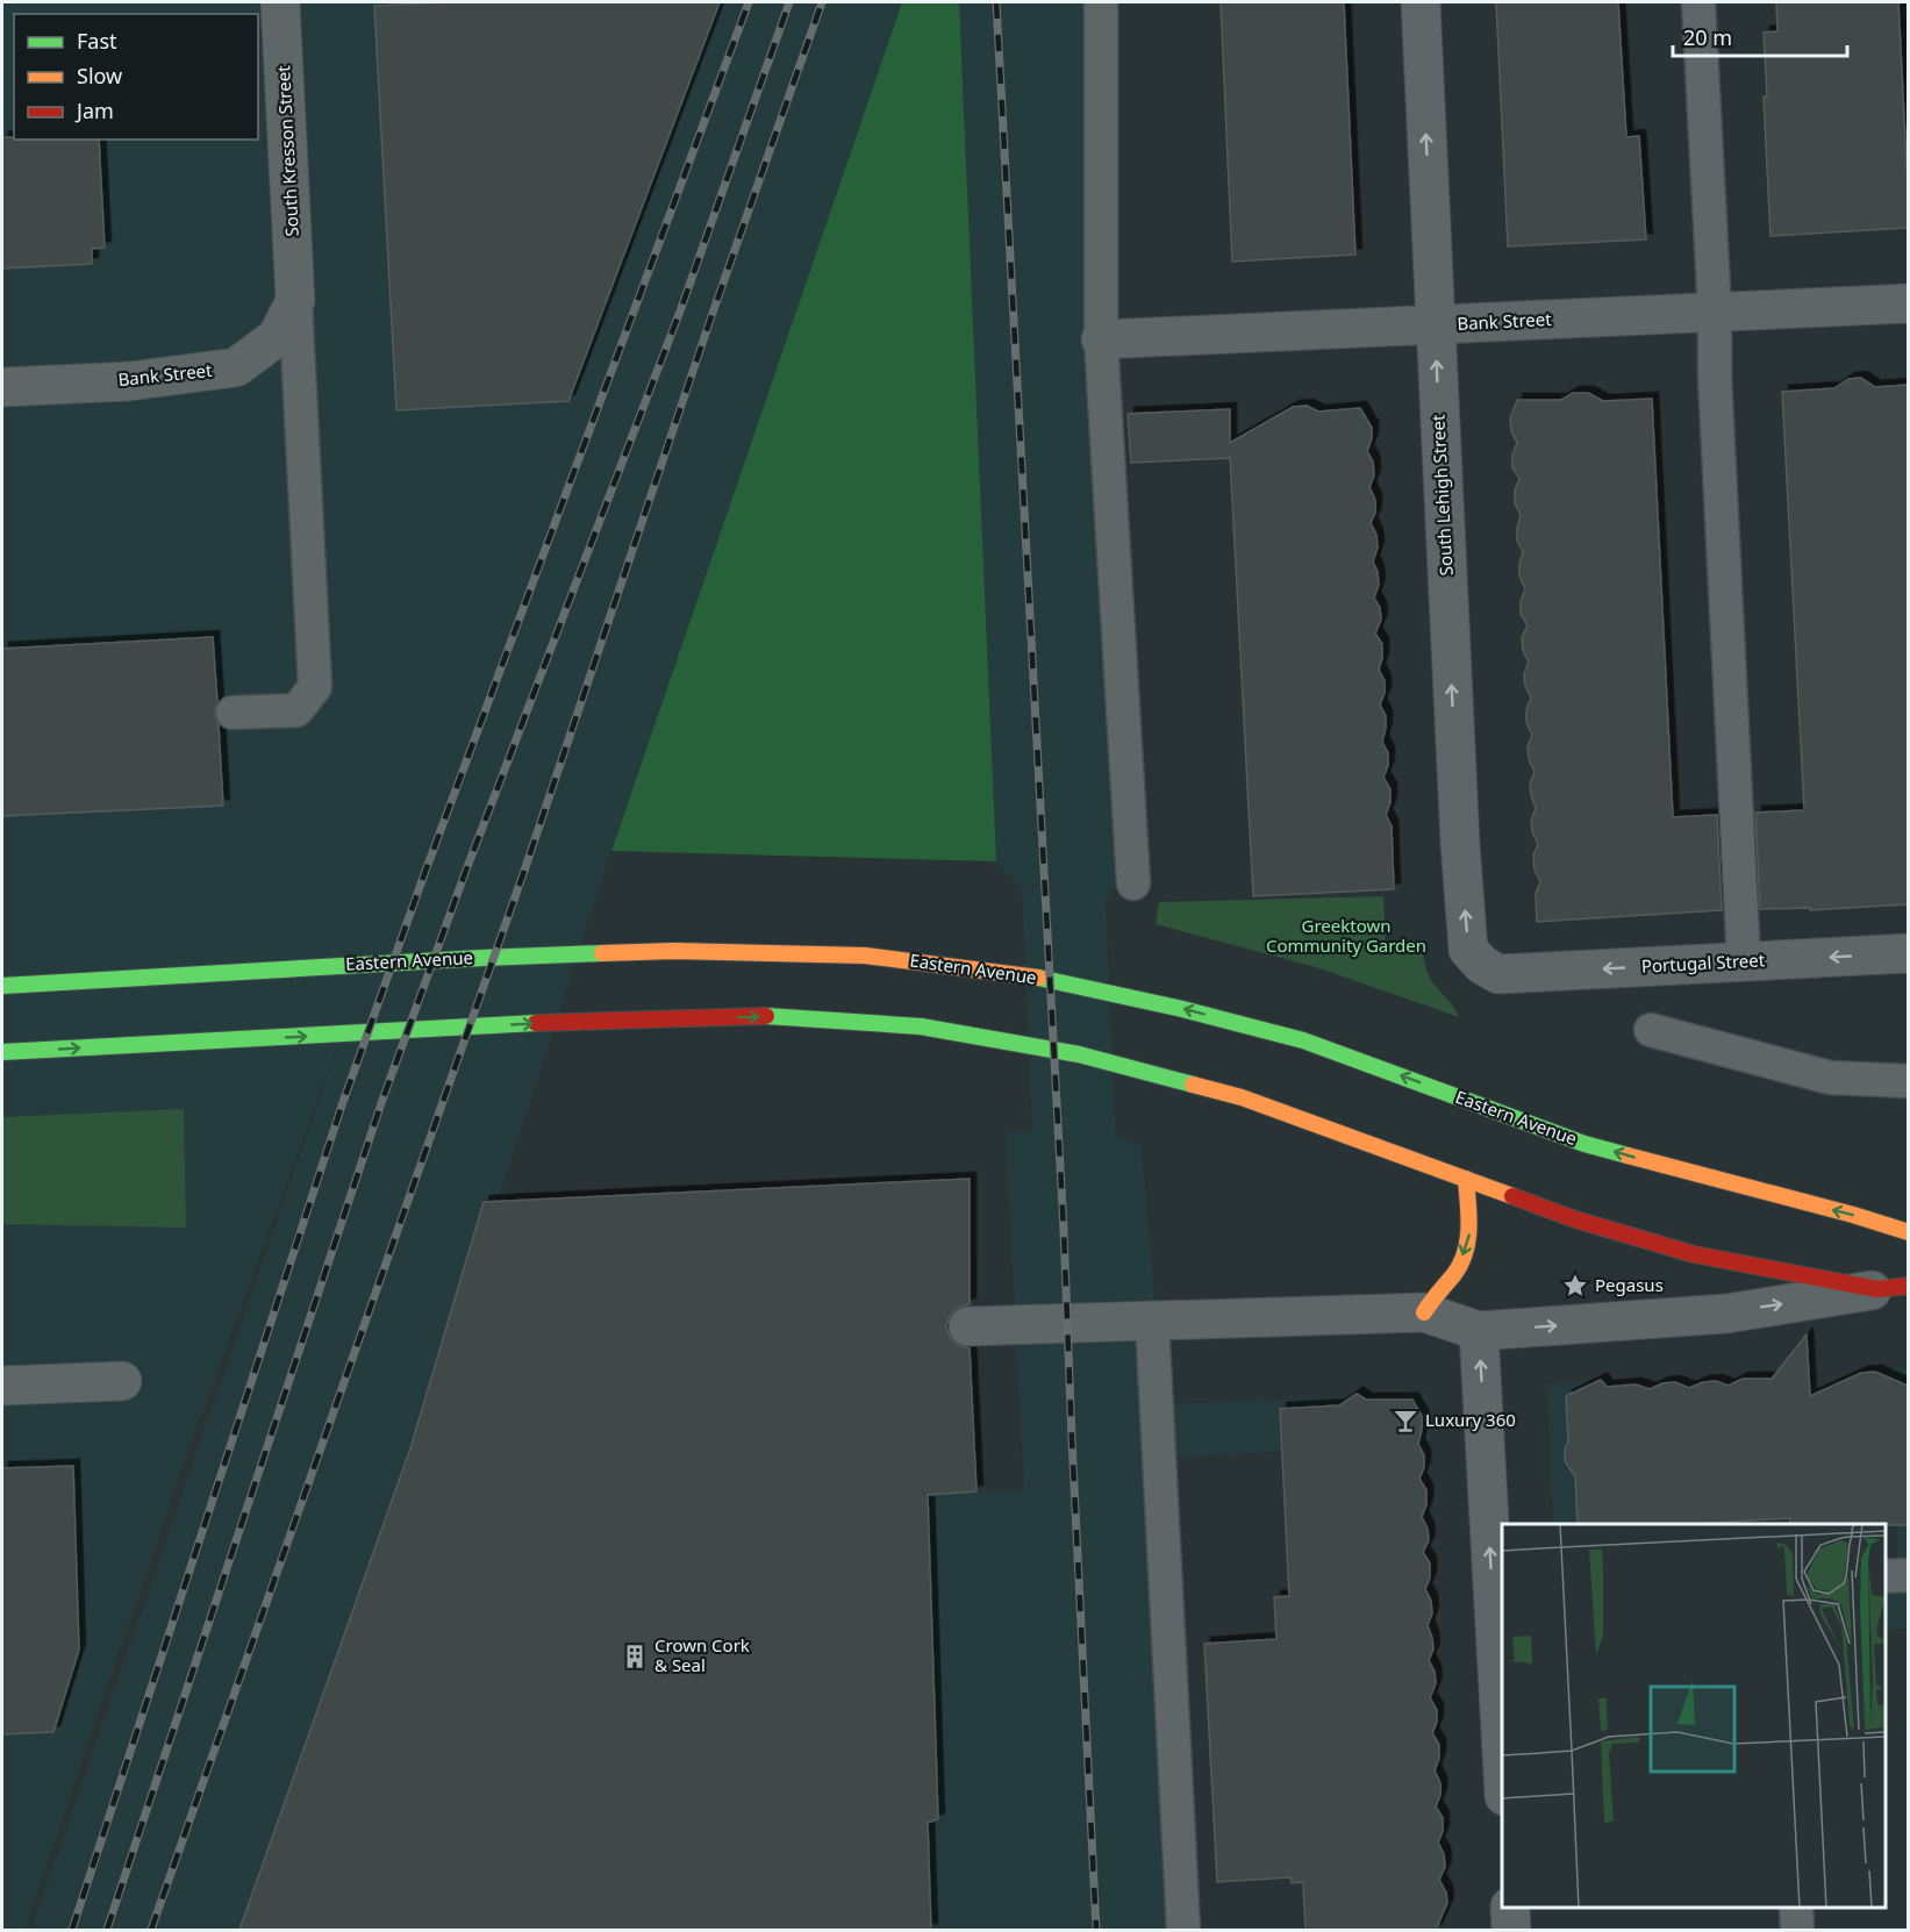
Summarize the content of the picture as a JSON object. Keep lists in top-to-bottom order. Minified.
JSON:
{"streets":{"main road":["Eastern Avenue"],"street":["South Kresson Street","Bank Street","South Lehigh Street","Portugal Street"]},"crossings":[["South Kresson Street","Bank Street"],["Bank Street","South Lehigh Street"],["South Lehigh Street","Portugal Street"]],"one_way":["South Lehigh Street","Portugal Street"],"parks":["Greektown Community Garden"],"places":{"place":["Pegasus"],"bar":["Luxury 360"],"building":["Crown Cork & Seal"]},"legend":["Fast","Slow","Jam"],"scale_bar":"20 m"}
